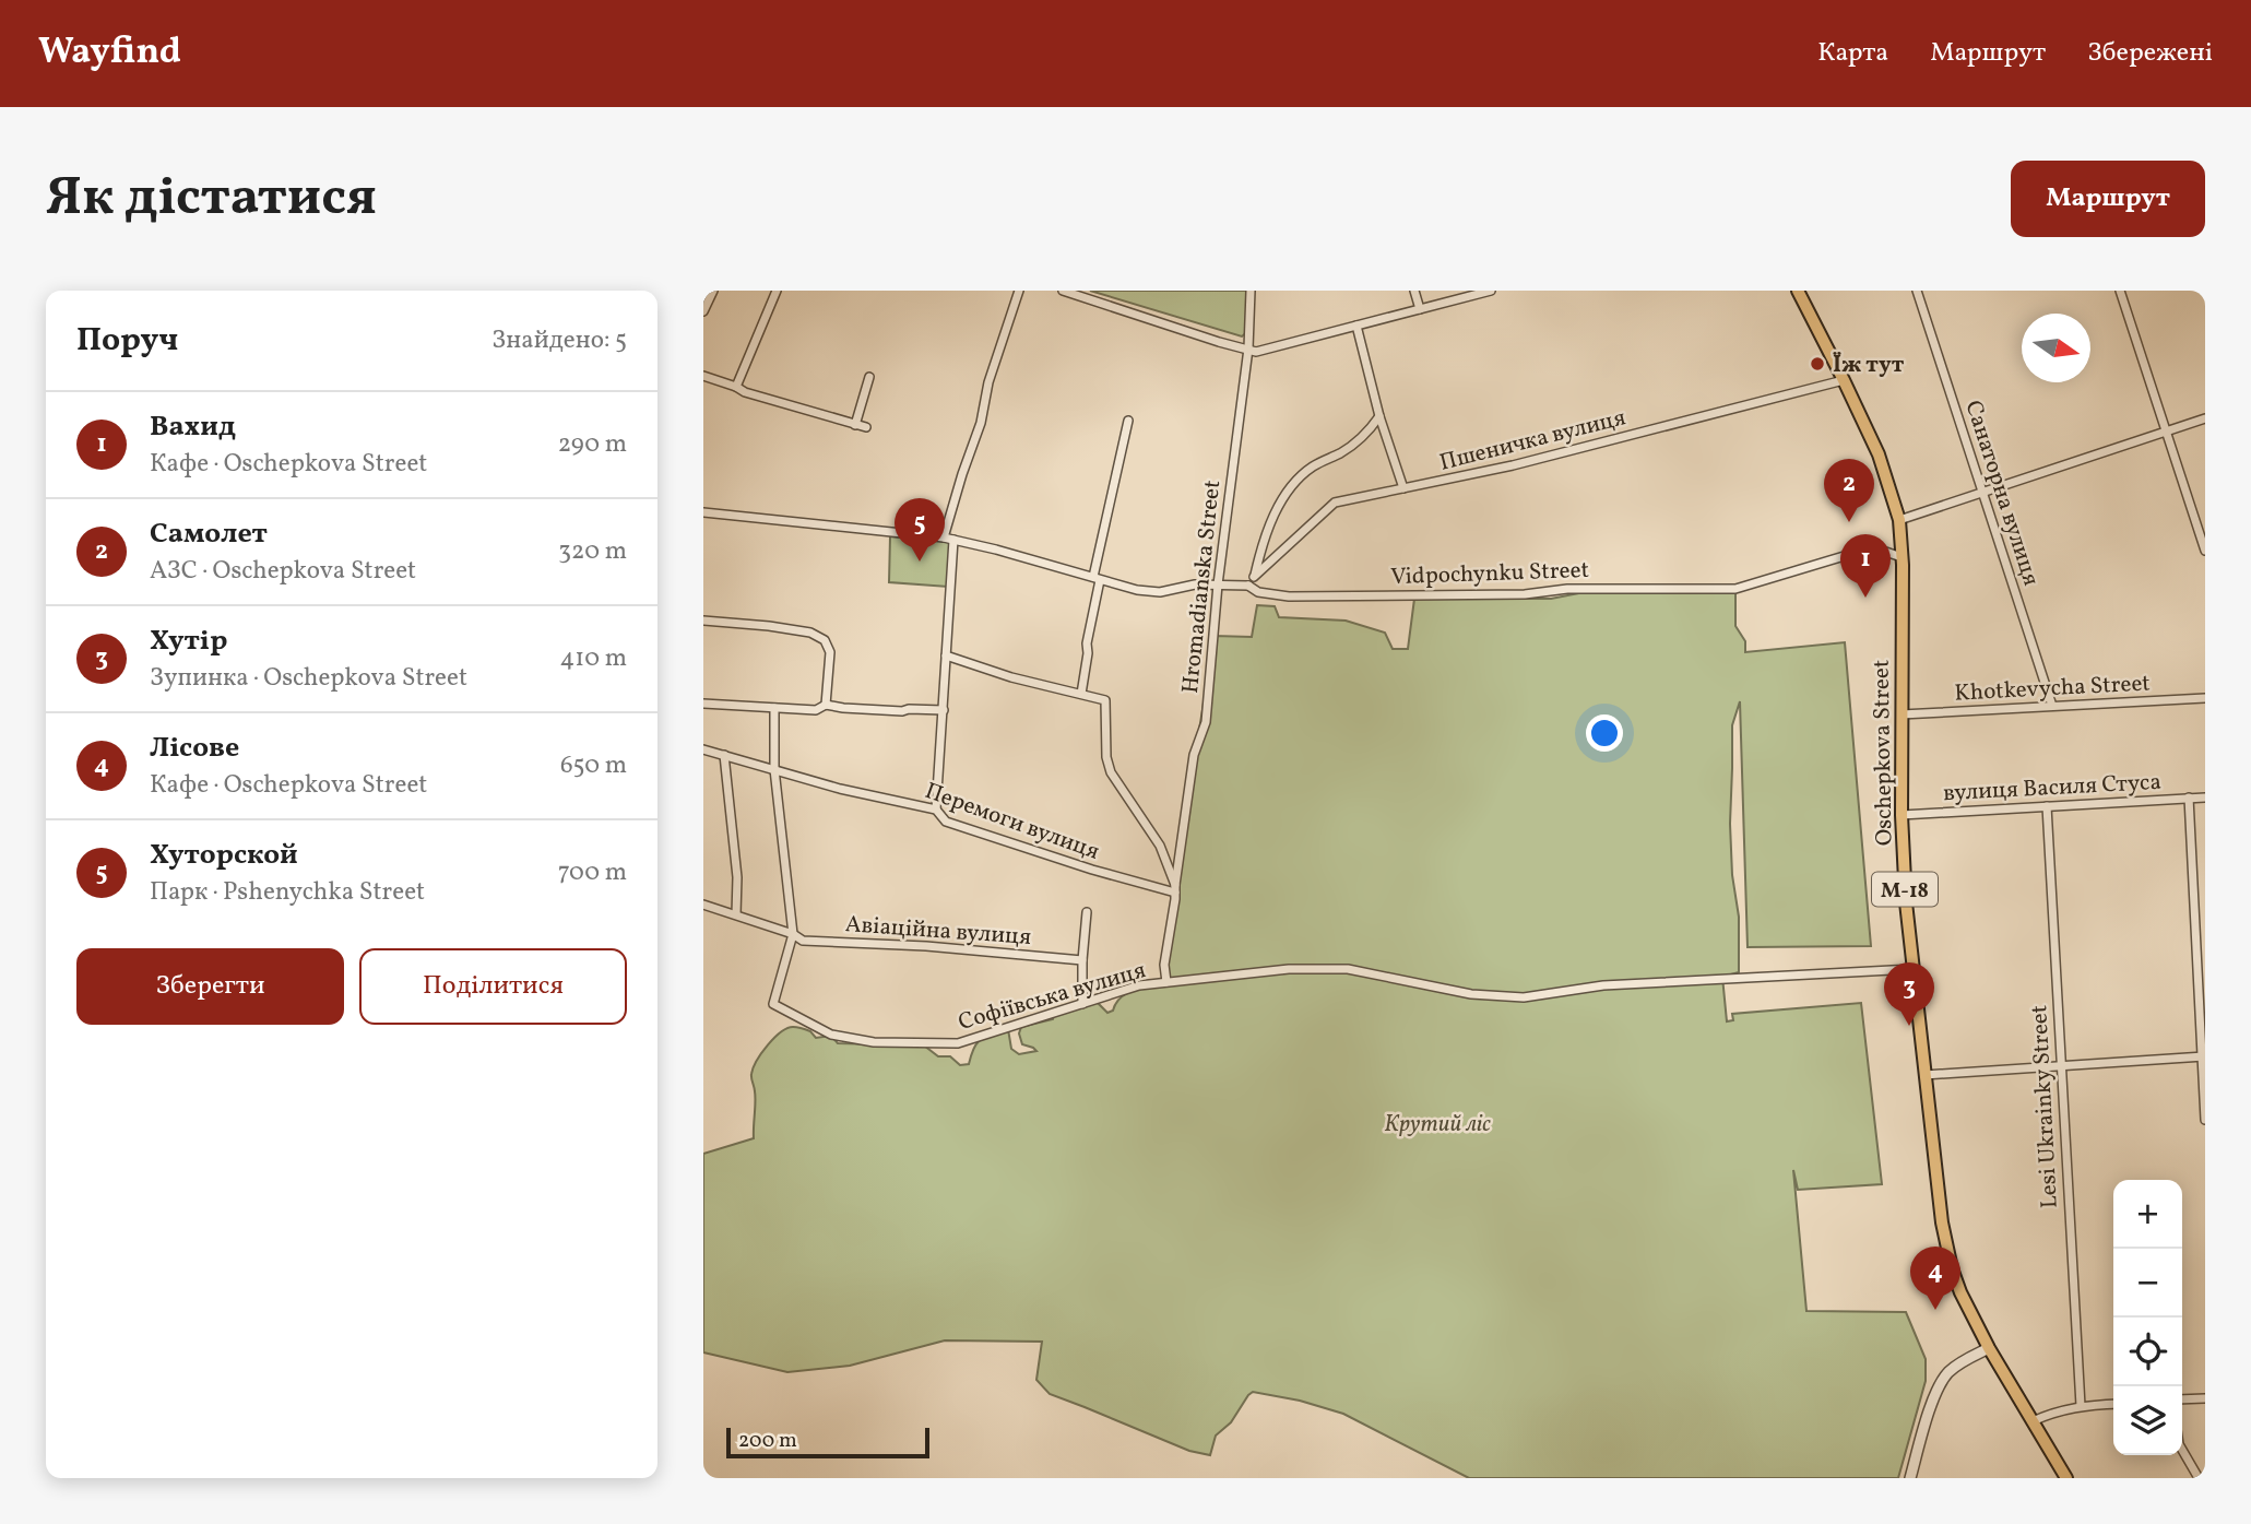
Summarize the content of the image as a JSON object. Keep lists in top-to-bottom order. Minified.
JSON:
{"streets":{"highway":["Oschepkova Street","М-18"],"street":["Пшеничка вулиця","Санаторна вулиця","Vidpochynku Street","Hromadianska Street","Khotkevycha Street","вулиця Василя Стуса","Перемоги вулиця","Авіаційна вулиця","Софіївська вулиця","Lesi Ukrainky Street"]},"crossings":[["Пшеничка вулиця","Oschepkova Street"],["Санаторна вулиця","Khotkevycha Street"],["Vidpochynku Street","Hromadianska Street"],["Vidpochynku Street","Oschepkova Street"],["Hromadianska Street","Перемоги вулиця"],["Hromadianska Street","Софіївська вулиця"],["Khotkevycha Street","Oschepkova Street"],["Oschepkova Street","вулиця Василя Стуса"],["Oschepkova Street","Софіївська вулиця"],["вулиця Василя Стуса","Lesi Ukrainky Street"],["Авіаційна вулиця","Софіївська вулиця"]],"parks":["Крутий ліс"],"places":["Їж тут"],"scale_bar":"200 m","north":"right","page":{"header":"Wayfind","nav":["Карта","Маршрут","Збережені"],"buttons":["Маршрут",["Зберегти","Поділитися"]],"title":"Як дістатися","heading":["Поруч","Знайдено: 5"],"list":[{"mark":"1","name":"Вахид","note":"Кафе · Oschepkova Street","value":"290 m"},{"mark":"2","name":"Самолет","note":"АЗС · Oschepkova Street","value":"320 m"},{"mark":"3","name":"Хутір","note":"Зупинка · Oschepkova Street","value":"410 m"},{"mark":"4","name":"Лісове","note":"Кафе · Oschepkova Street","value":"650 m"},{"mark":"5","name":"Хуторской","note":"Парк · Pshenychka Street","value":"700 m"}],"pins":["2","5","1","3","4"],"map_buttons":["+","−"],"scale":"200 m"}}
